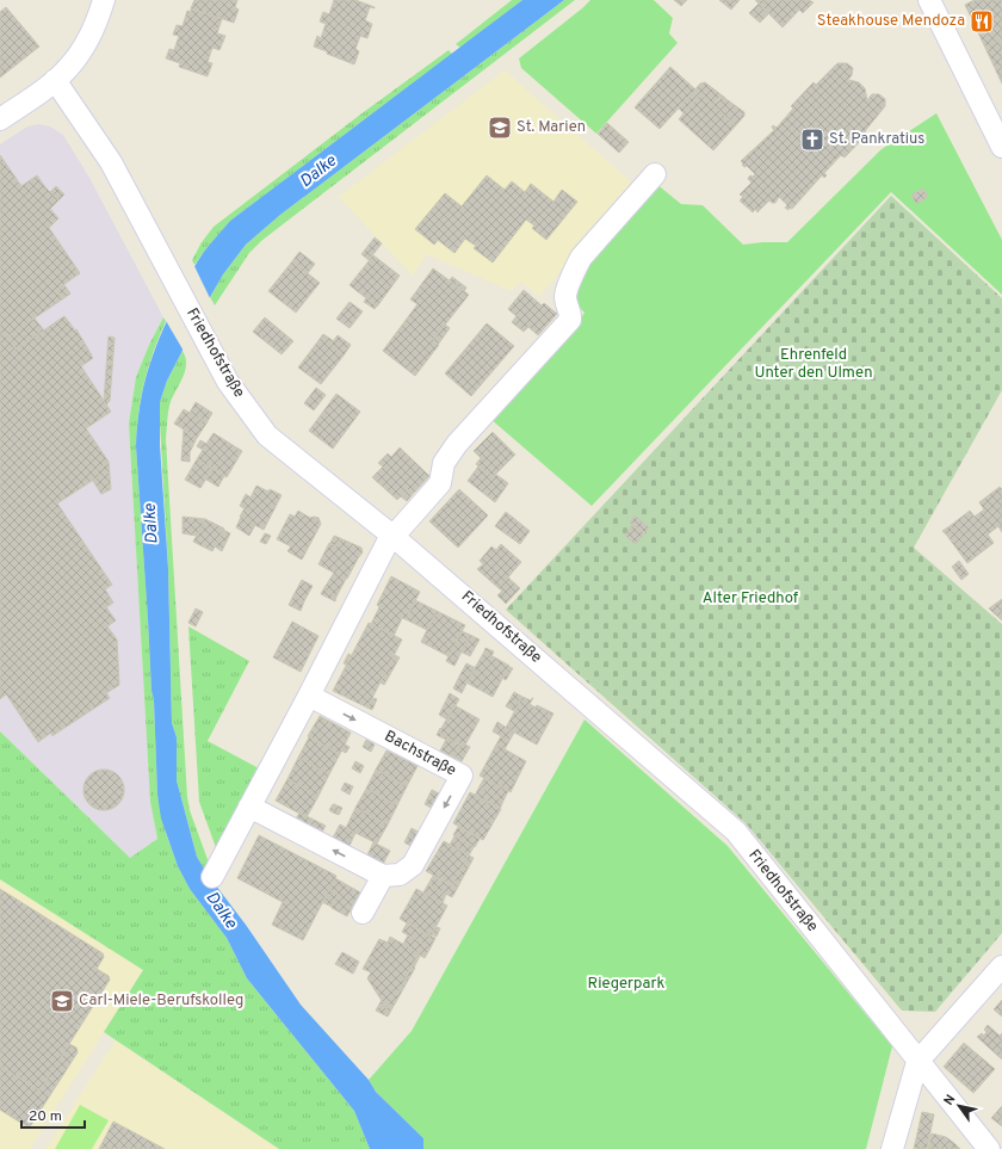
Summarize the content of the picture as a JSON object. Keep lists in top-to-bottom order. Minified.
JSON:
{"streets":{"street":["Friedhofstraße","Bachstraße"]},"water":["Dalke"],"parks":["Ehrenfeld Unter den Ulmen","Alter Friedhof","Riegerpark"],"places":{"restaurant":["Steakhouse Mendoza"],"school or university":["St. Marien","Carl-Miele-Berufskolleg"],"church":["St. Pankratius"]},"scale_bar":"20 m","north":"top left"}
